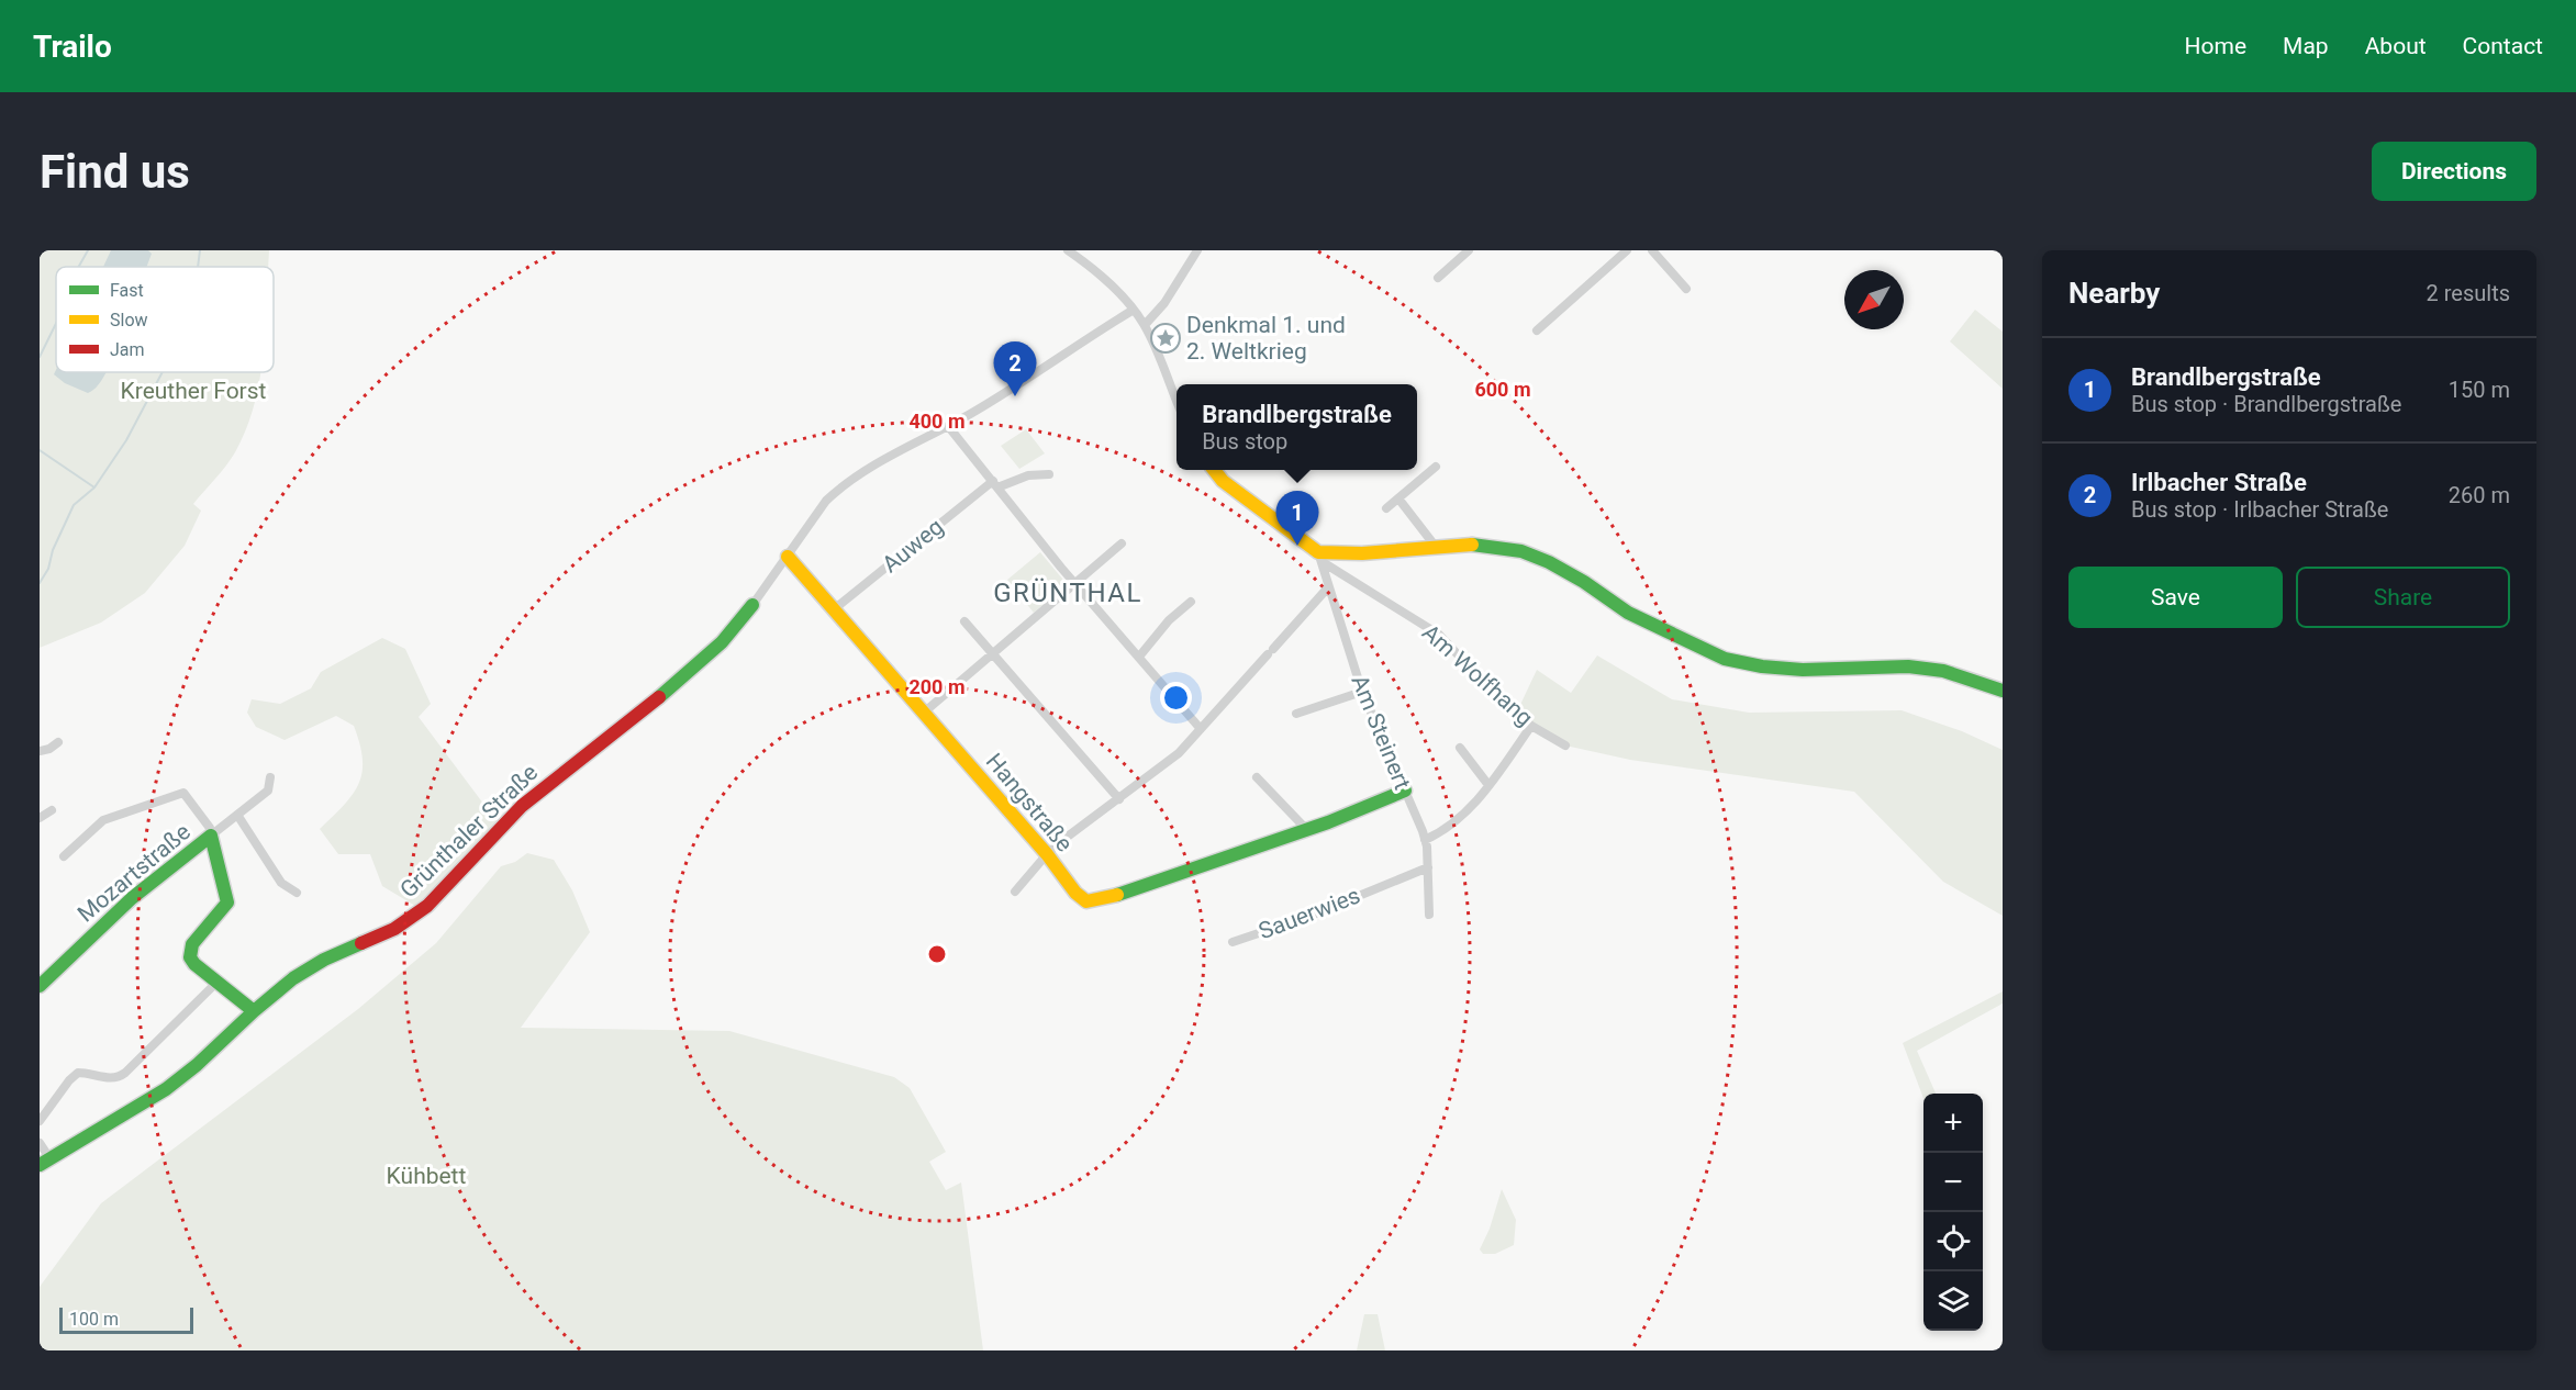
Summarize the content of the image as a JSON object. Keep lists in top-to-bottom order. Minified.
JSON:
{"streets":{"street":["Auweg","Am Wolfhang","Am Steinert","Hangstraße","Grünthaler Straße","Mozartstraße","Sauerwies"]},"crossings":[["Auweg","Hangstraße"],["Am Wolfhang","Am Steinert"],["Am Steinert","Hangstraße"],["Am Steinert","Sauerwies"],["Grünthaler Straße","Mozartstraße"]],"districts":["GRÜNTHAL"],"parks":["Kreuther Forst","Kühbett"],"places":{"place":["Denkmal 1. und 2. Weltkrieg"]},"legend":["Fast","Slow","Jam"],"scale_bar":"100 m","north":"bottom left","page":{"header":"Trailo","nav":["Home","Map","About","Contact"],"buttons":["Directions",["Save","Share"]],"title":"Find us","heading":["Nearby","2 results"],"list":[{"mark":"1","name":"Brandlbergstraße","note":"Bus stop · Brandlbergstraße","value":"150 m"},{"mark":"2","name":"Irlbacher Straße","note":"Bus stop · Irlbacher Straße","value":"260 m"}],"pins":["2","1"],"popup":["Brandlbergstraße","Bus stop"],"map_buttons":["+","−"],"scale":"100 m"},"rings":["600 m","400 m","200 m"]}
